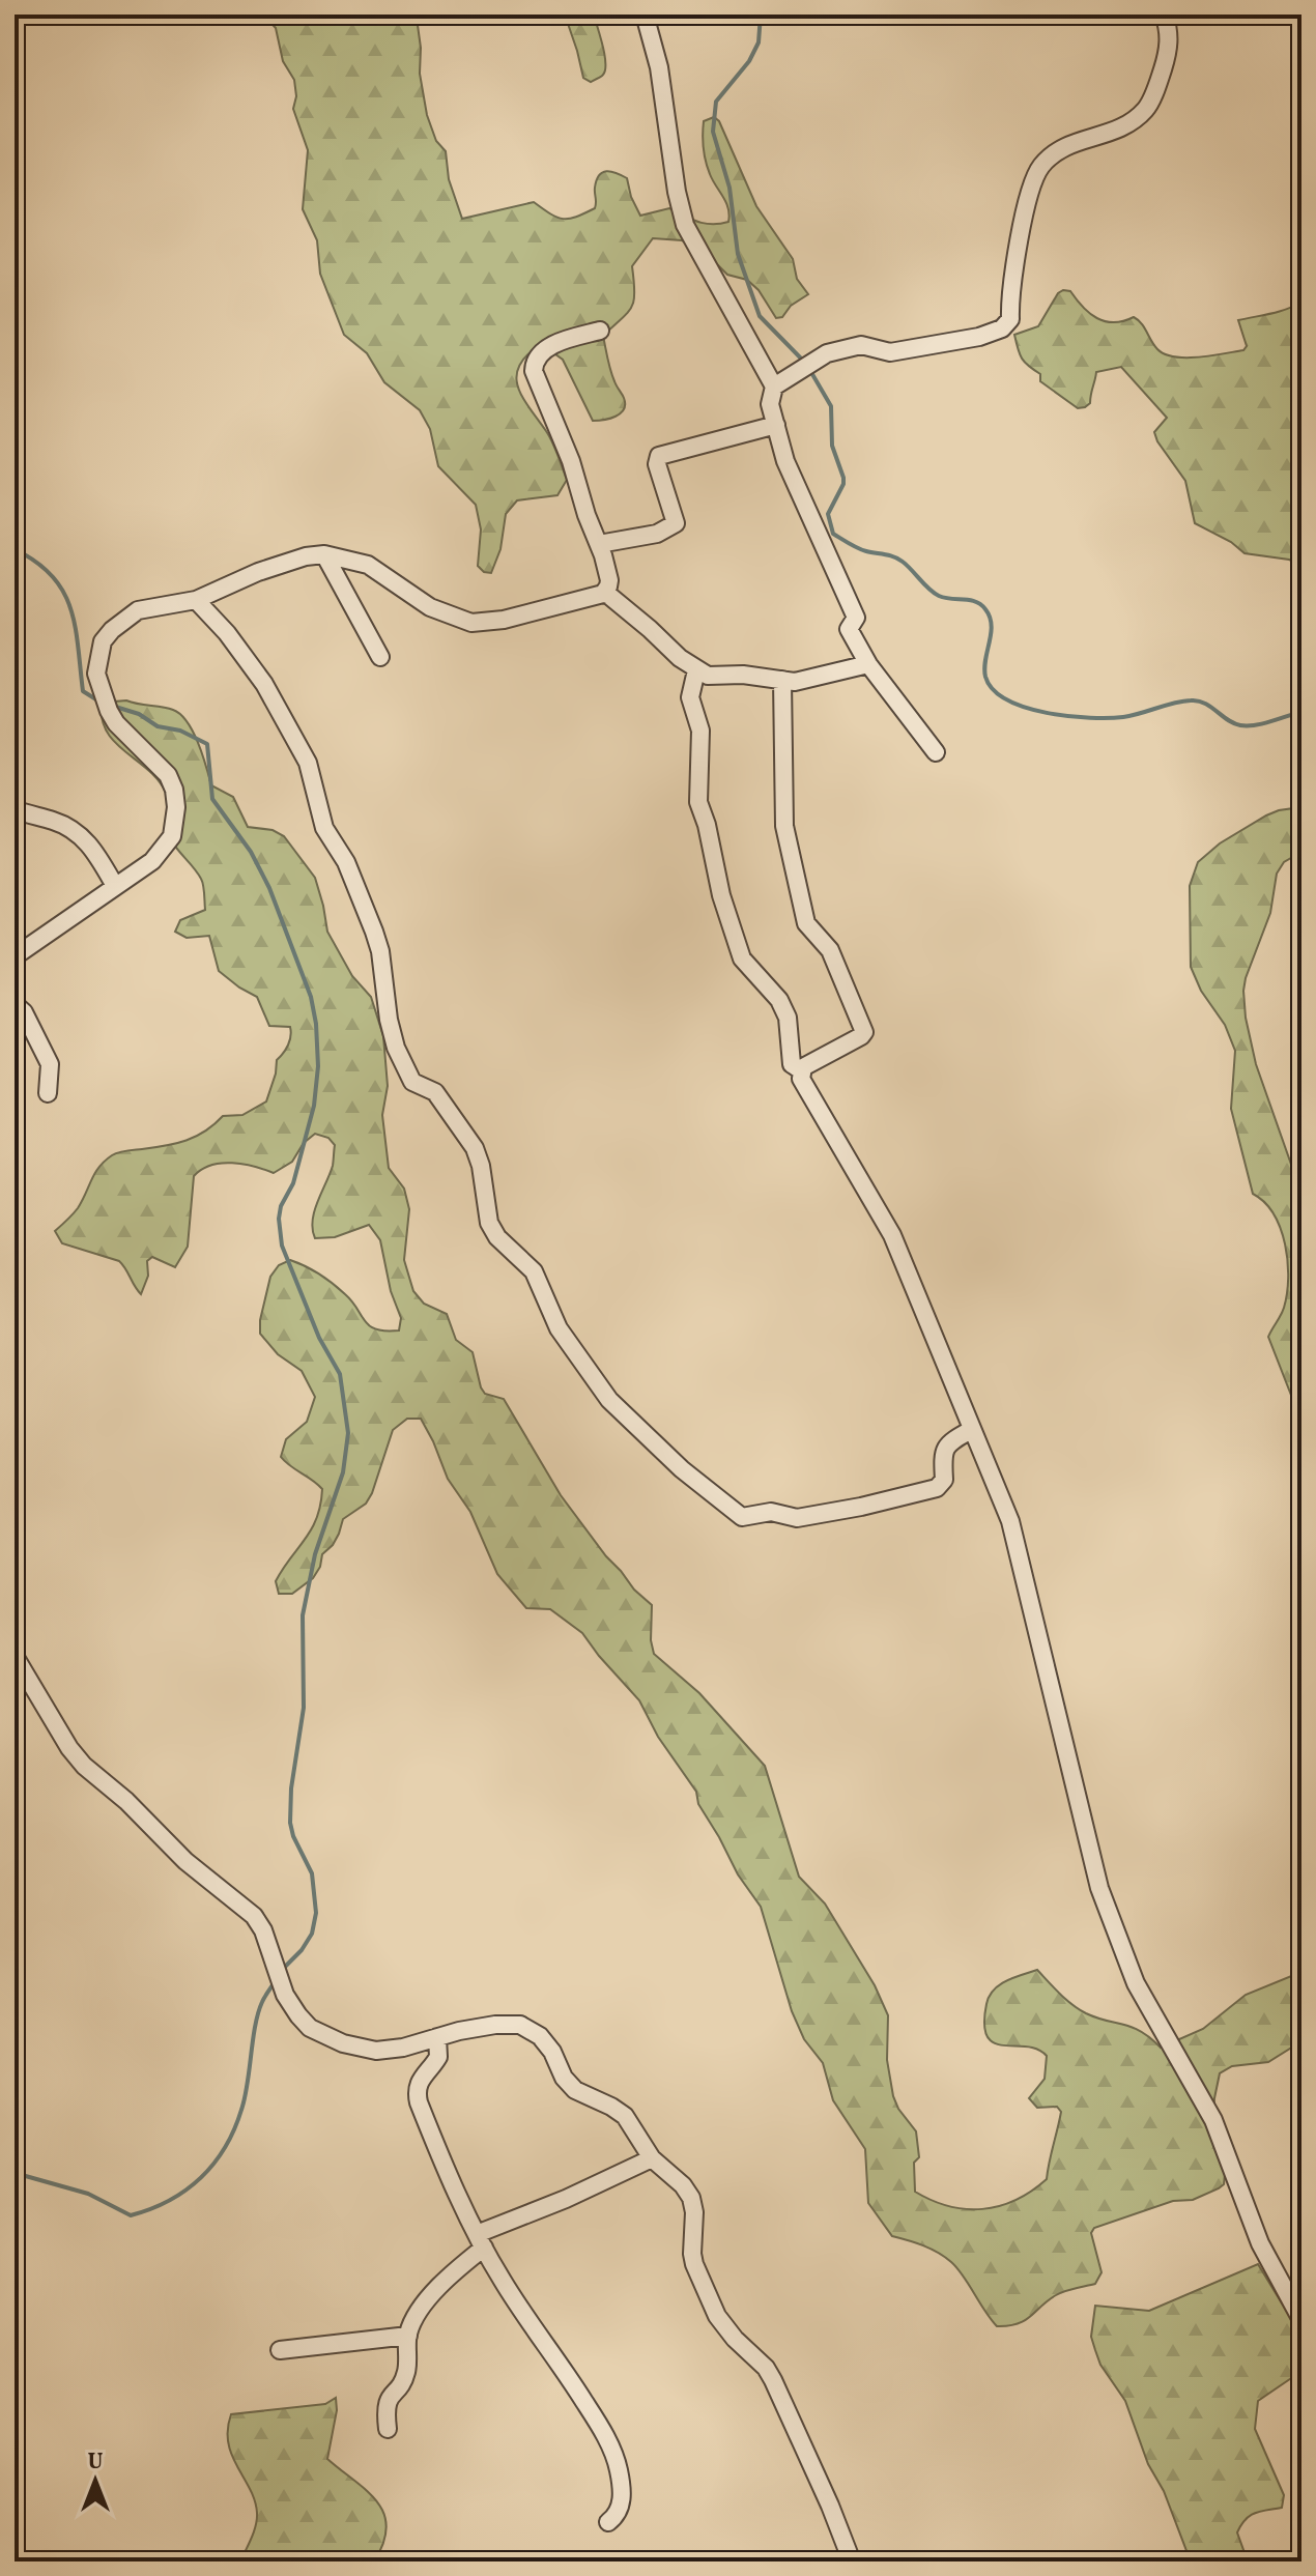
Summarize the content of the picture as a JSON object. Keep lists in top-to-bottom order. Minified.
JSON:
{"north":"top"}
